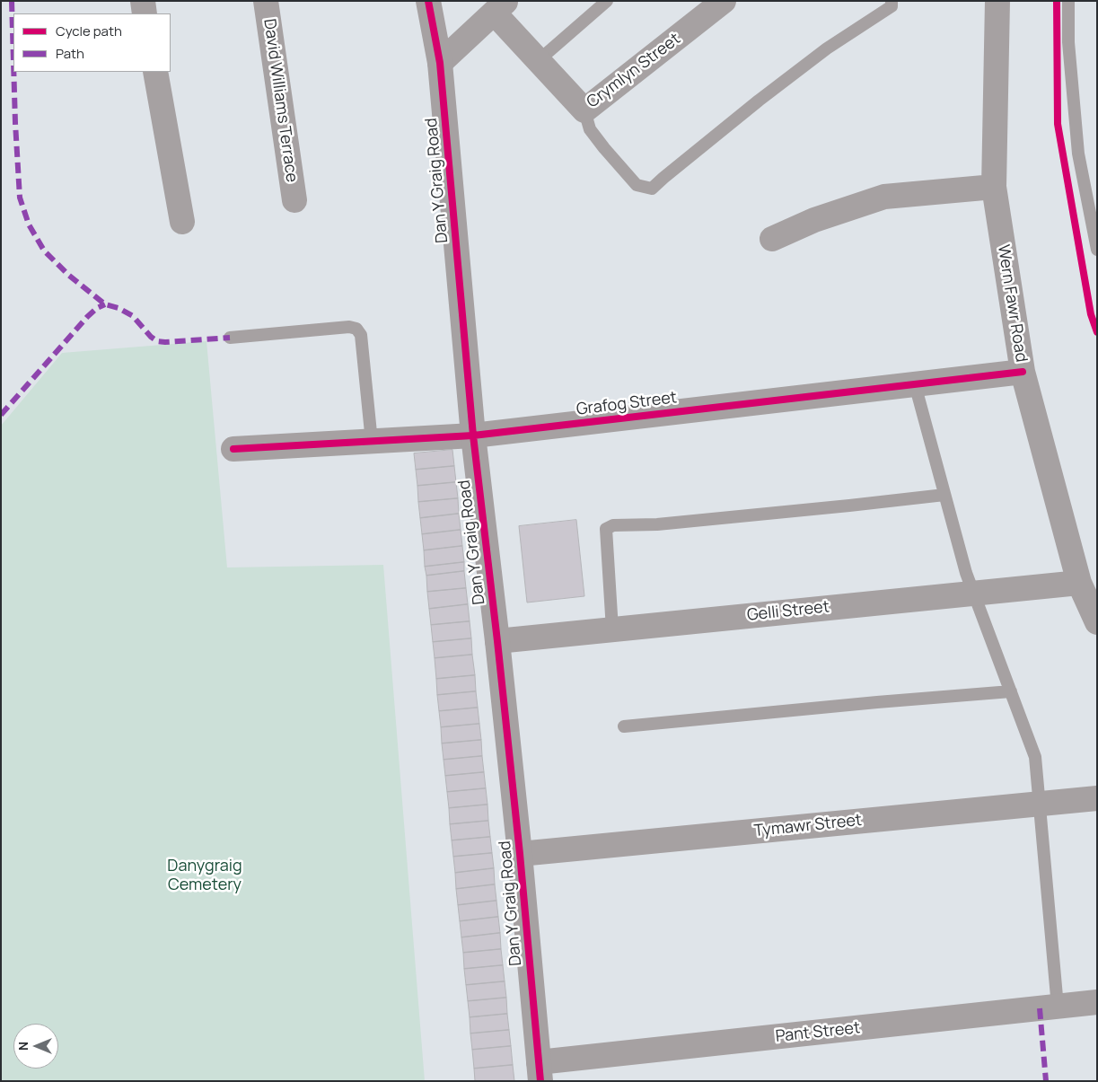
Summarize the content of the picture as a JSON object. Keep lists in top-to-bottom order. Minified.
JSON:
{"streets":{"street":["Crymlyn Street","David Williams Terrace","Dan Y Graig Road","Wern Fawr Road","Grafog Street","Gelli Street","Tymawr Street","Pant Street"]},"crossings":[["Dan Y Graig Road","Grafog Street"],["Dan Y Graig Road","Gelli Street"],["Dan Y Graig Road","Tymawr Street"],["Dan Y Graig Road","Pant Street"],["Wern Fawr Road","Grafog Street"],["Wern Fawr Road","Gelli Street"]],"parks":["Danygraig Cemetery"],"legend":["Cycle path","Path"],"north":"left"}
